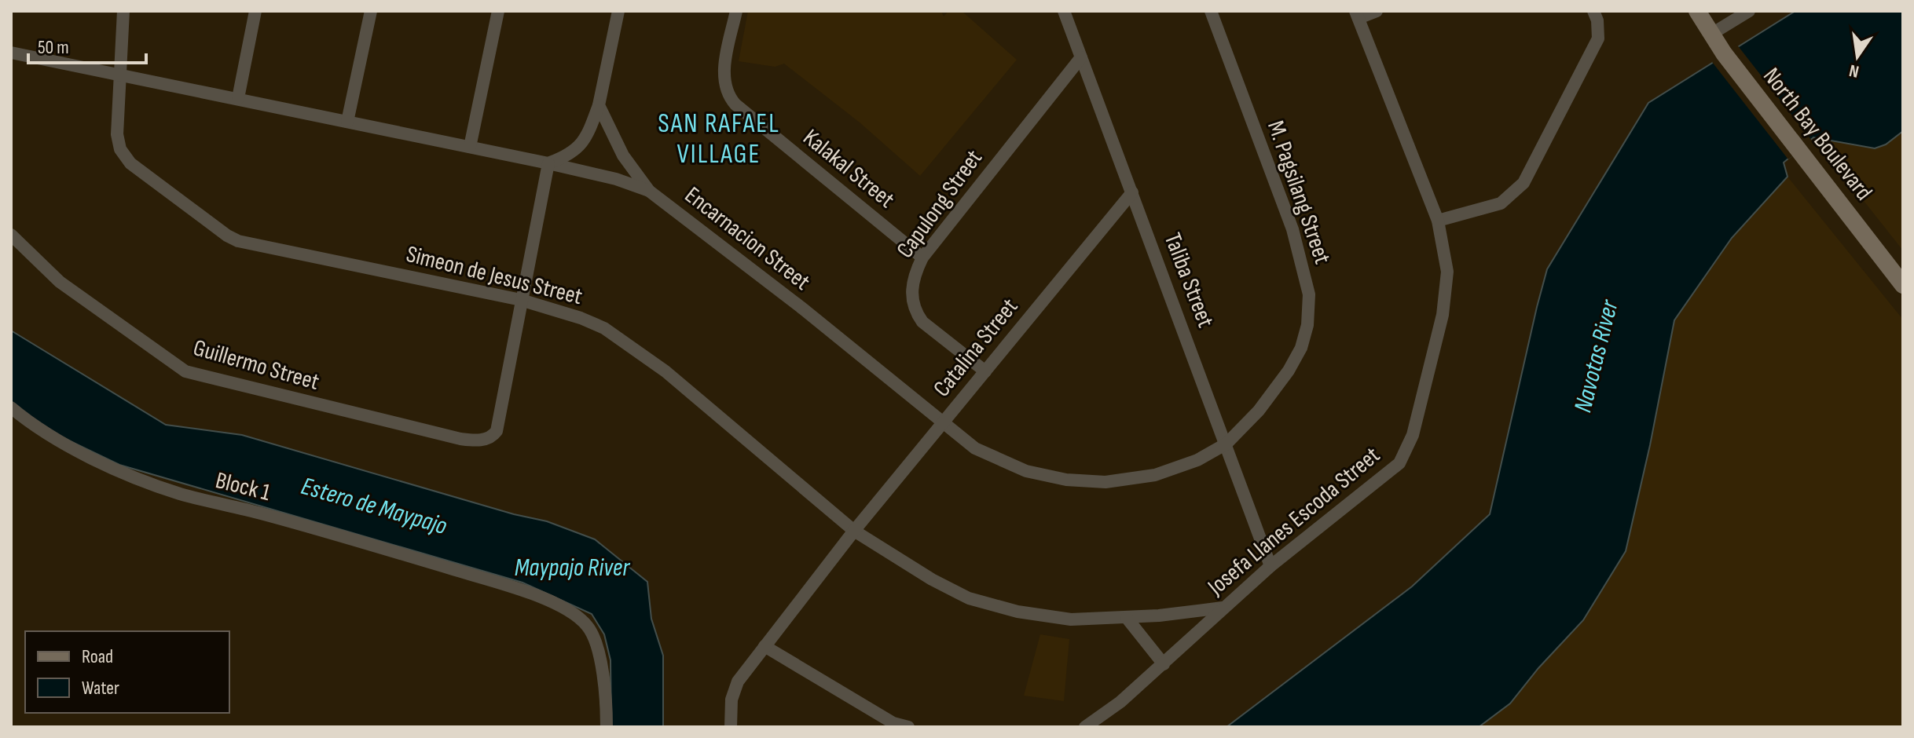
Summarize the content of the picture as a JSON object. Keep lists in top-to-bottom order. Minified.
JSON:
{"streets":{"main road":["North Bay Boulevard"],"street":["Kalakal Street","M. Pagsilang Street","Capulong Street","Encarnacion Street","Simeon de Jesus Street","Taliba Street","Catalina Street","Guillermo Street","Block 1","Josefa Llanes Escoda Street"]},"crossings":[["Kalakal Street","Capulong Street"],["M. Pagsilang Street","Encarnacion Street"],["M. Pagsilang Street","Taliba Street"],["Capulong Street","Taliba Street"],["Capulong Street","Catalina Street"],["Encarnacion Street","Simeon de Jesus Street"],["Encarnacion Street","Taliba Street"],["Encarnacion Street","Catalina Street"],["Simeon de Jesus Street","Catalina Street"],["Simeon de Jesus Street","Guillermo Street"],["Simeon de Jesus Street","Josefa Llanes Escoda Street"],["Taliba Street","Catalina Street"],["Taliba Street","Josefa Llanes Escoda Street"]],"districts":["SAN RAFAEL VILLAGE"],"water":["Navotas River","Estero de Maypajo","Maypajo River"],"legend":["Road","Water"],"scale_bar":"50 m","north":"bottom"}
